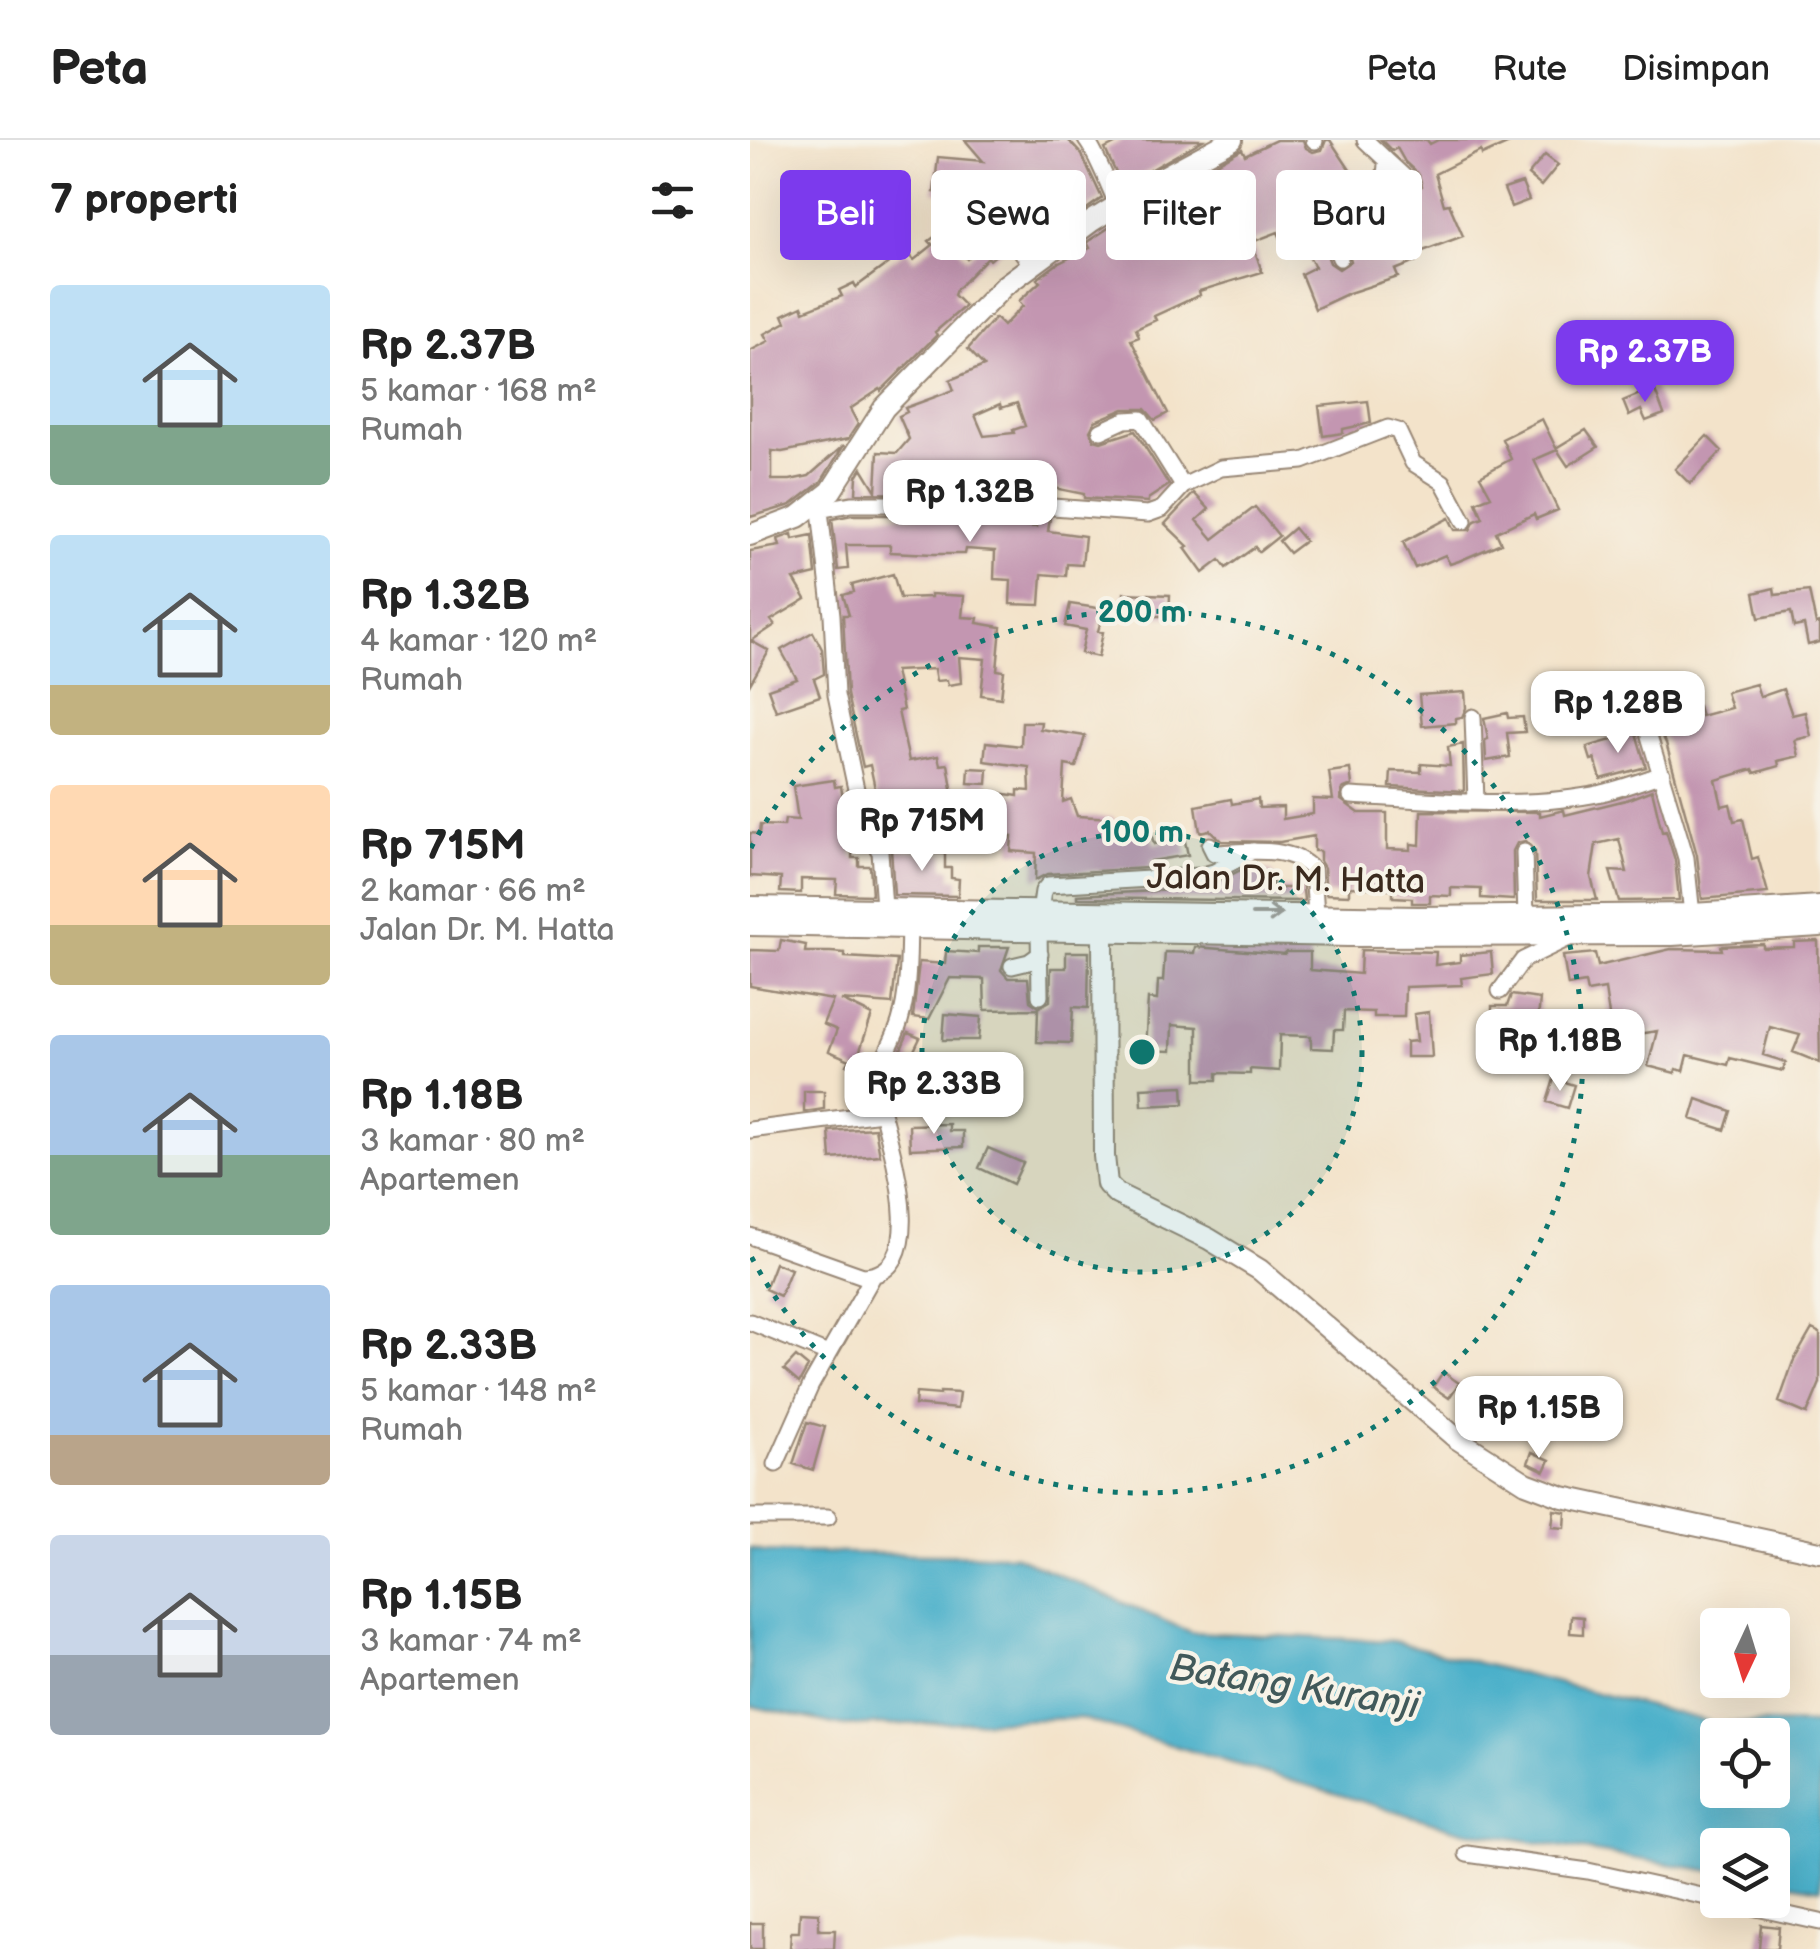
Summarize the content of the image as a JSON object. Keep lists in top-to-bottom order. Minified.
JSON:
{"streets":{"main road":["Jalan Dr. M. Hatta"]},"water":["Batang Kuranji"],"north":"bottom","page":{"header":"Peta","nav":["Peta","Rute","Disimpan"],"heading":"7 properti","chip":["Beli","Sewa","Filter","Baru"],"list":[{"name":"Rp 2.37B","note":"5 kamar · 168 m² · Rumah"},{"name":"Rp 1.32B","note":"4 kamar · 120 m² · Rumah"},{"name":"Rp 715M","note":"2 kamar · 66 m² · Jalan Dr. M. Hatta"},{"name":"Rp 1.18B","note":"3 kamar · 80 m² · Apartemen"},{"name":"Rp 2.33B","note":"5 kamar · 148 m² · Rumah"},{"name":"Rp 1.15B","note":"3 kamar · 74 m² · Apartemen"}],"price":["Rp 2.37B","Rp 1.32B","Rp 1.28B","Rp 715M","Rp 1.18B","Rp 2.33B","Rp 1.15B"]},"rings":["200 m","100 m"]}
